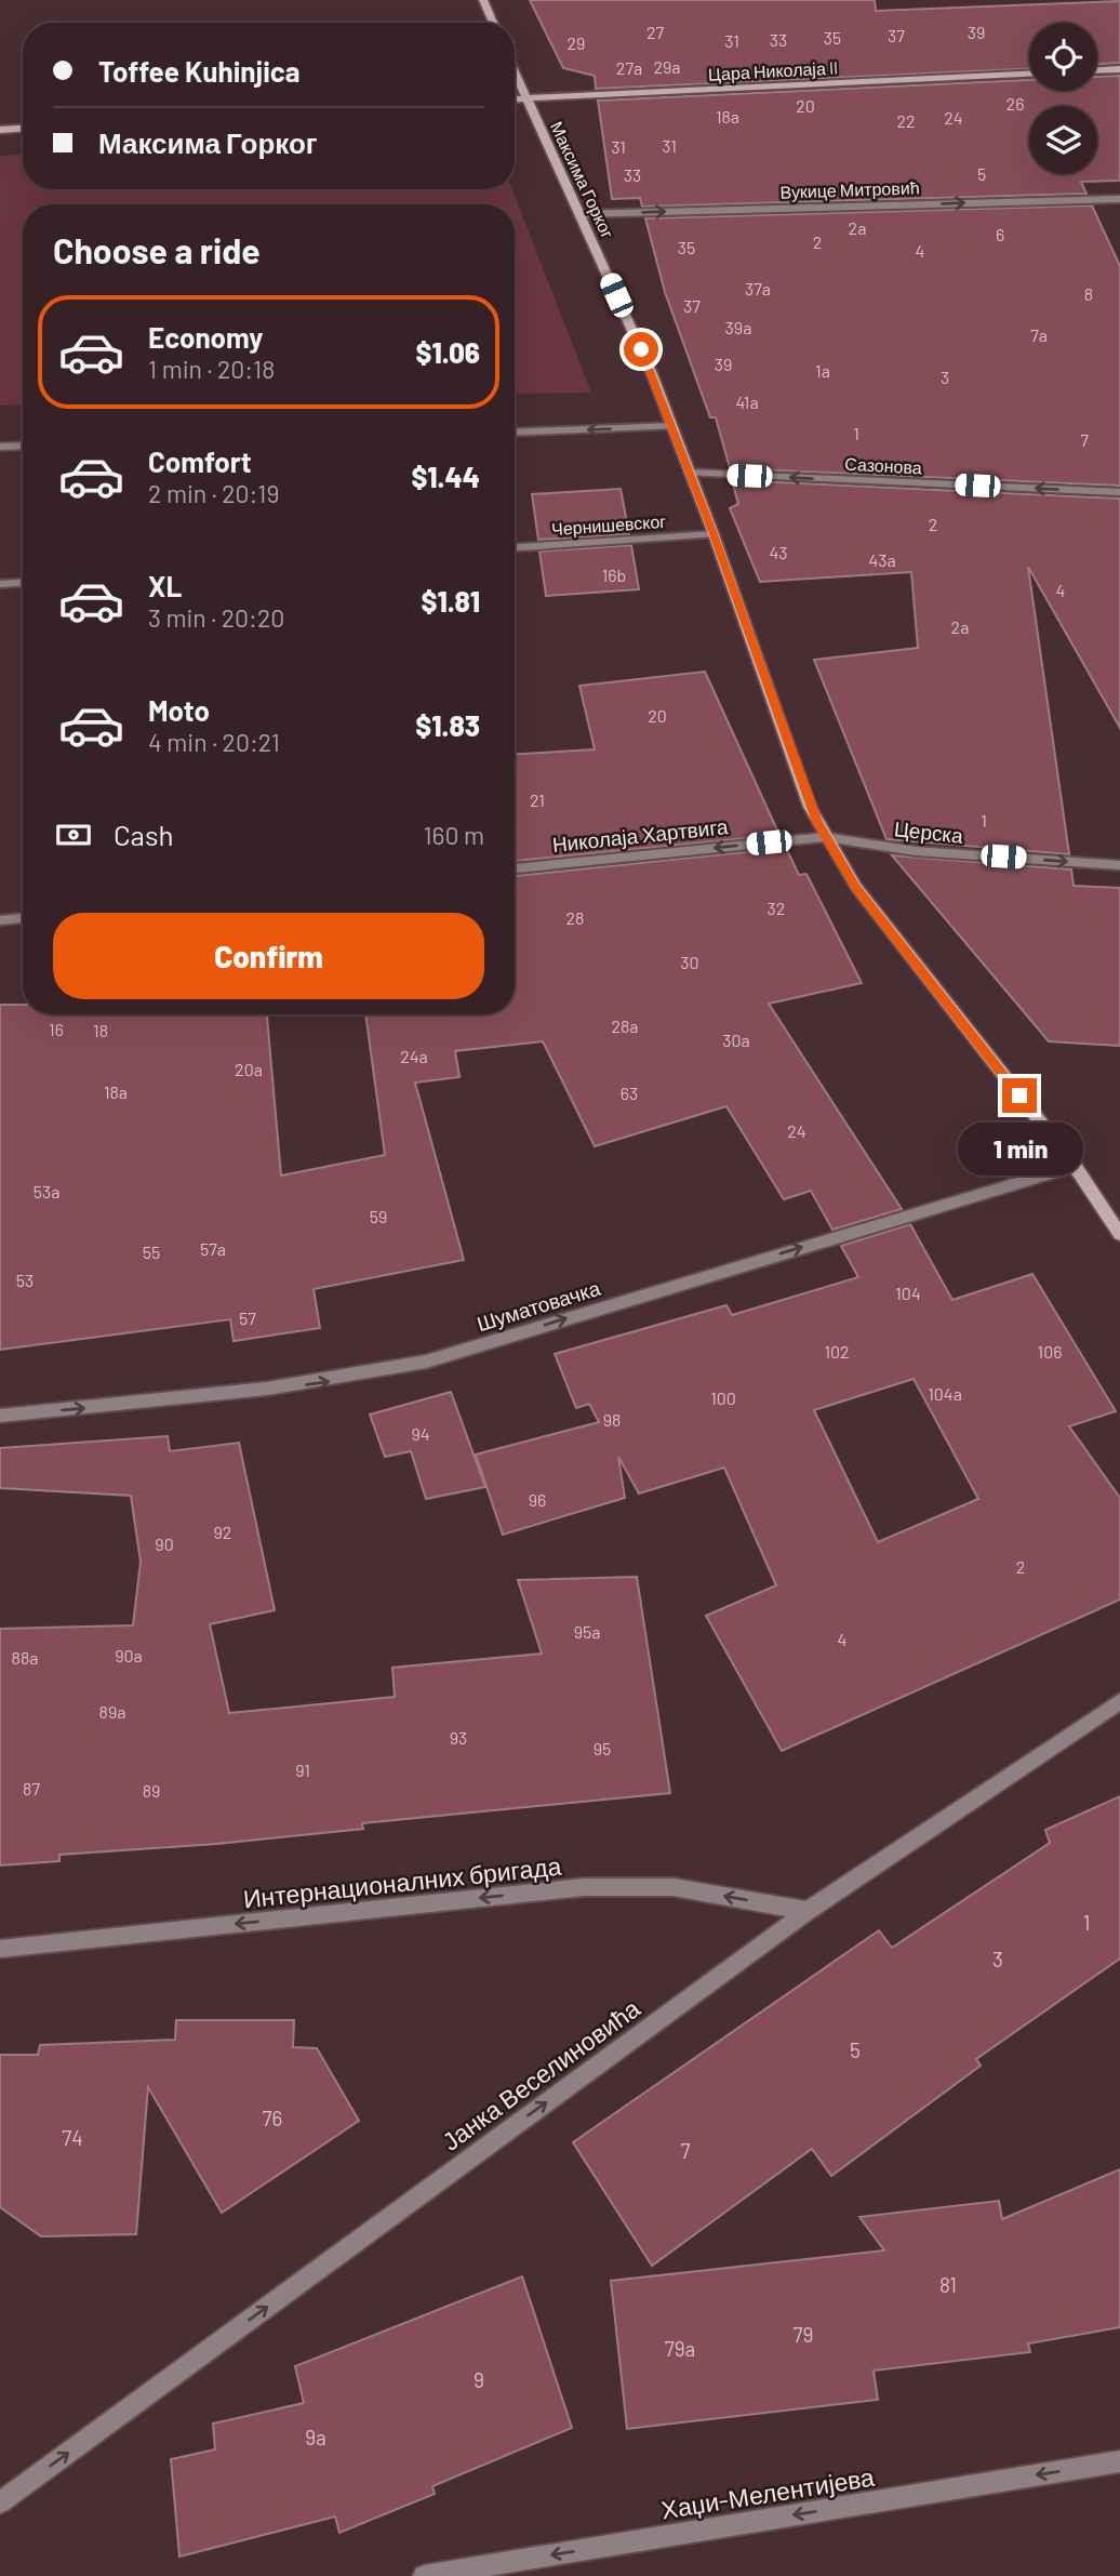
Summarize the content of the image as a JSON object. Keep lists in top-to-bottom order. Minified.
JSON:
{"streets":{"main road":["Цара Николаја II","Максима Горког"],"street":["Вукице Митровић","Сазонова","Чернишевског","Церска","Николаја Хартвига","Шуматовачка","Интернационалних бригада","Јанка Веселиновића","Хаџи-Мелентијева"]},"crossings":[["Цара Николаја II","Максима Горког"],["Максима Горког","Вукице Митровић"],["Максима Горког","Сазонова"],["Максима Горког","Чернишевског"],["Максима Горког","Церска"],["Максима Горког","Николаја Хартвига"],["Максима Горког","Шуматовачка"],["Церска","Николаја Хартвига"],["Интернационалних бригада","Јанка Веселиновића"]],"one_way":["Вукице Митровић","Сазонова","Церска","Николаја Хартвига","Шуматовачка","Интернационалних бригада","Јанка Веселиновића","Хаџи-Мелентијева"],"house_numbers":["27","39","37","35","33","31","29","29a","27a","26","20","18a","24","22","31","31","5","33","2a","6","2","35","4","37a","8","37","39a","7a","39","1a","3","41a","1","7","2","43","43a","16b","4","2a","20","21","1","32","28","30","28a","16","18","30a","24a","20a","18a","63","24","53a","59","57a","55","53","104","57","102","106","104a","100","98","94","96","92","90","2","95a","4","90a","88a","89a","93","95","91","87","89","1","3","5","76","74","7","81","79","79a","9","9a"],"page":{"banner":["Toffee Kuhinjica","Максима Горког"],"heading":"Choose a ride","list":[{"name":"Economy","note":"1 min · 20:18","value":"$1.06"},{"name":"Comfort","note":"2 min · 20:19","value":"$1.44"},{"name":"XL","note":"3 min · 20:20","value":"$1.81"},{"name":"Moto","note":"4 min · 20:21","value":"$1.83"}],"pay":["Cash","160 m"],"buttons":"Confirm","bubble":"1 min"}}
